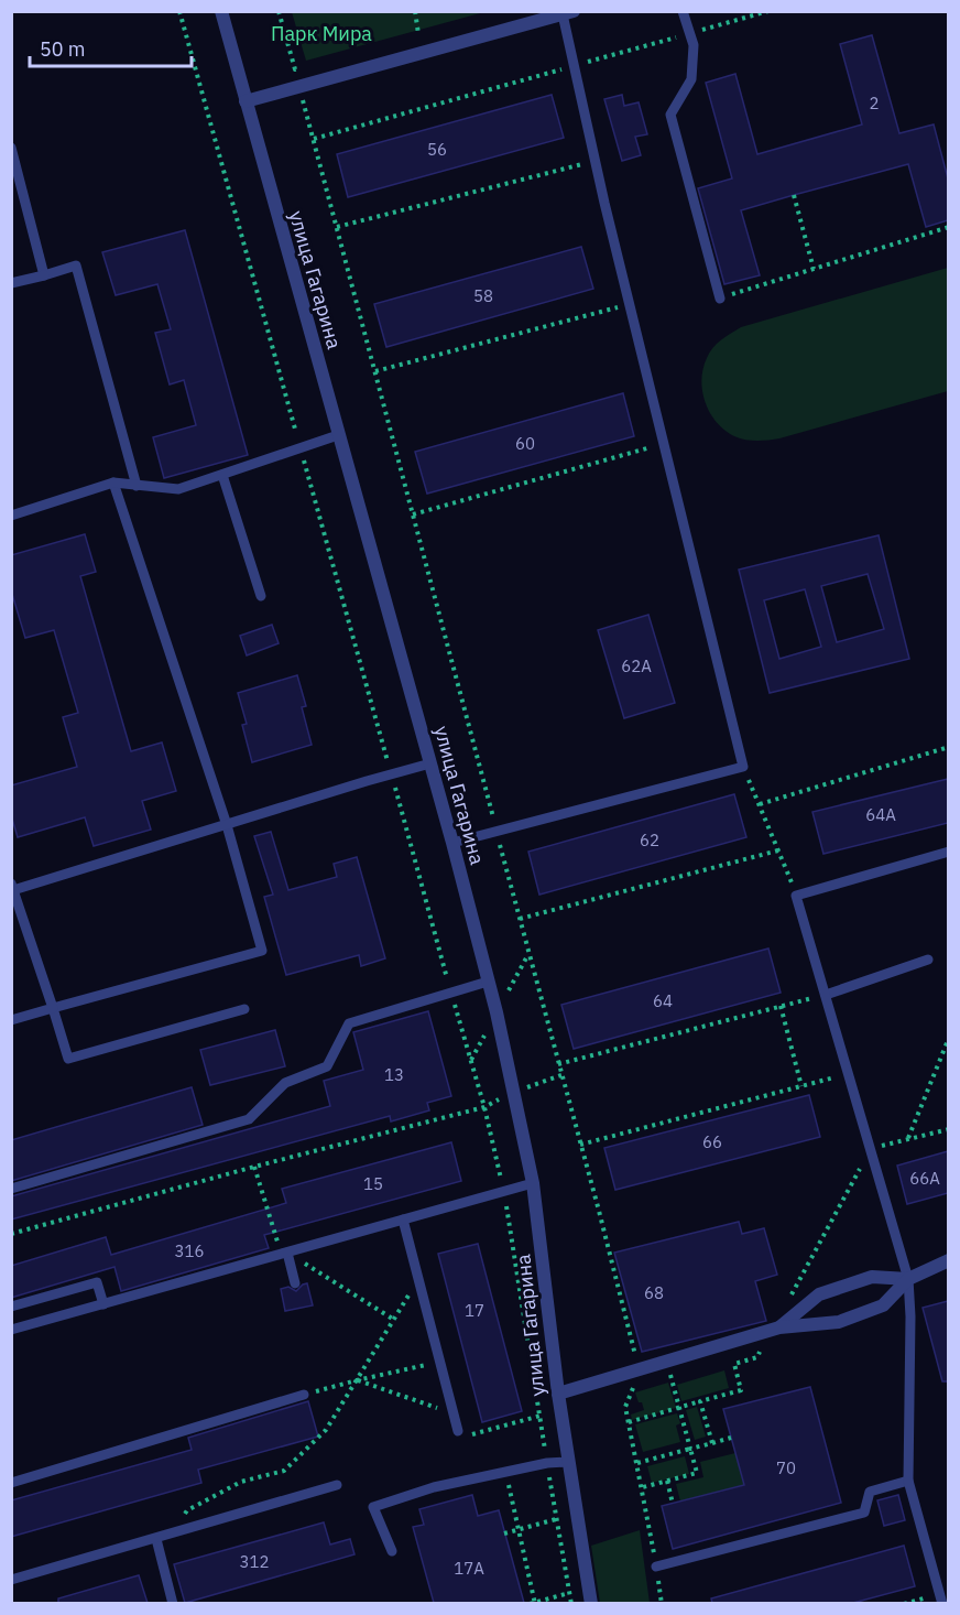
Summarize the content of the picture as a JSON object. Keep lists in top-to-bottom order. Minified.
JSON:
{"streets":{"street":["улица Гагарина"]},"parks":["Парк Мира"],"house_numbers":["2","56","58","60","62А","64А","62","64","13","66","66А","15","316","68","17","70","312","17А"],"scale_bar":"50 m"}
